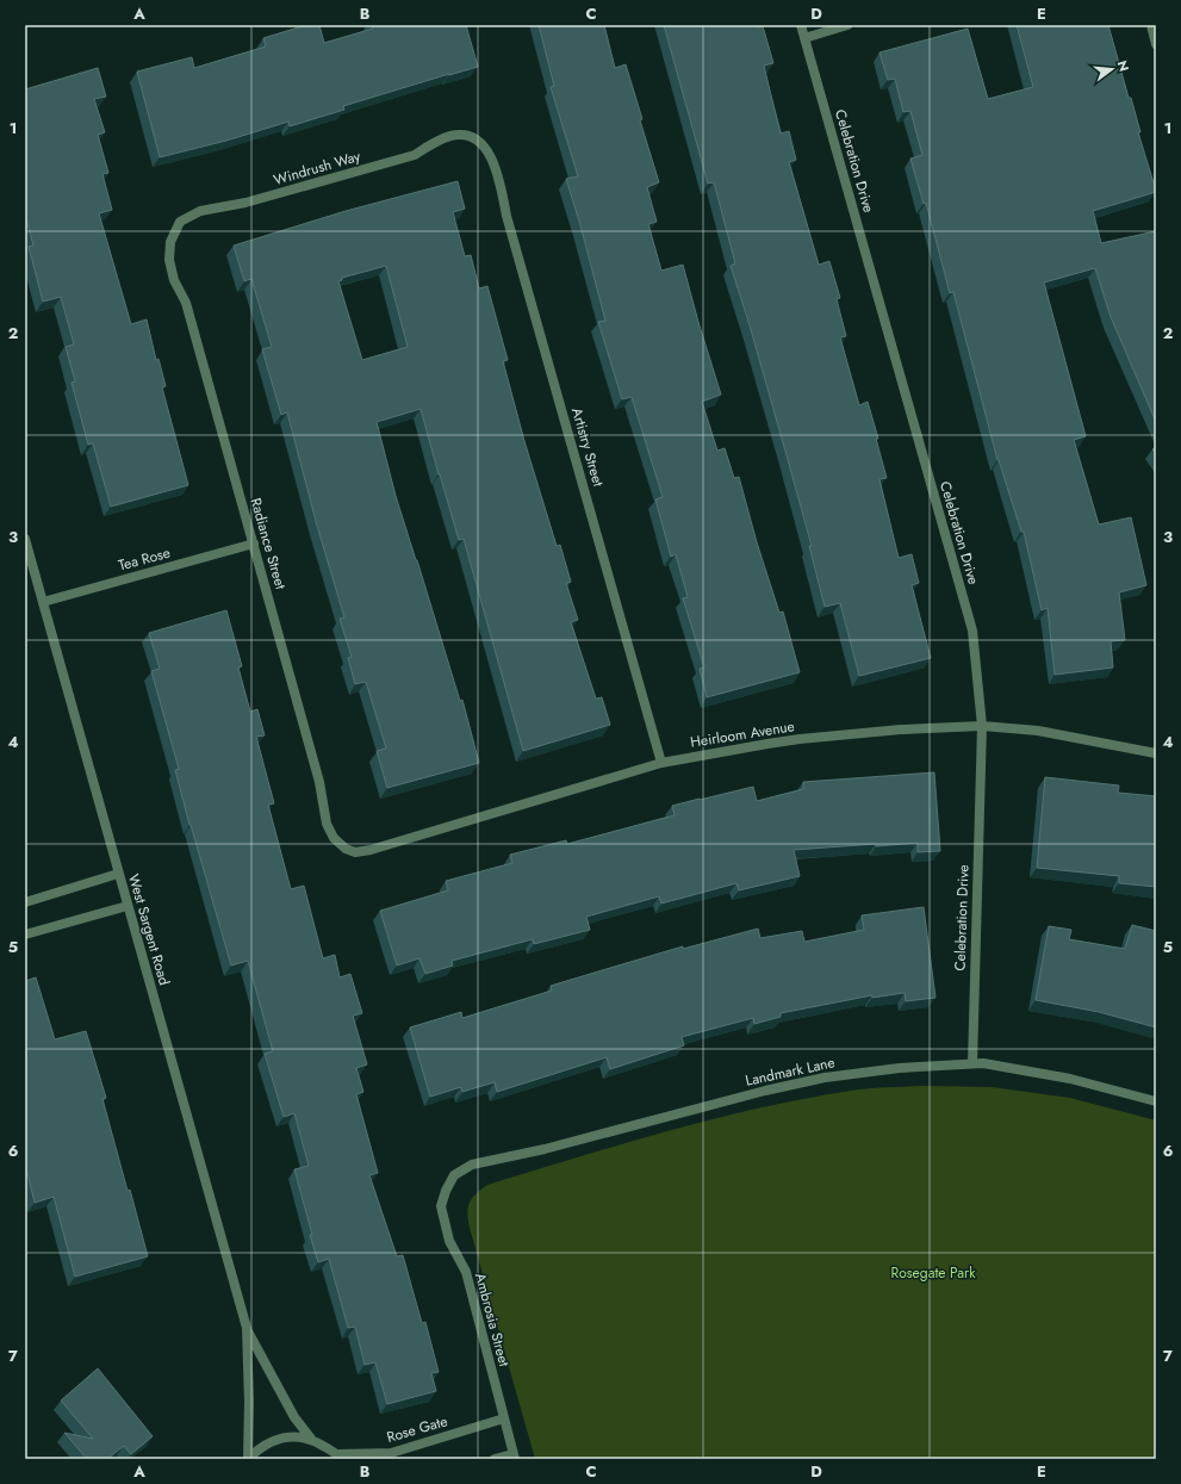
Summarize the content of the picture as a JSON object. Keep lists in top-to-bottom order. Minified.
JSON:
{"streets":{"street":["Celebration Drive","Windrush Way","Artistry Street","Radiance Street","Tea Rose","Heirloom Avenue","West Sargent Road","Landmark Lane","Ambrosia Street","Rose Gate"]},"crossings":[["Celebration Drive","Heirloom Avenue"],["Celebration Drive","Landmark Lane"],["Windrush Way","Artistry Street"],["Windrush Way","Radiance Street"],["Artistry Street","Heirloom Avenue"],["Radiance Street","Tea Rose"],["Radiance Street","Heirloom Avenue"],["Tea Rose","West Sargent Road"],["Landmark Lane","Ambrosia Street"],["Ambrosia Street","Rose Gate"]],"parks":["Rosegate Park"],"north":"right","grid":{"columns":["A","B","C","D","E"],"rows":["1","2","3","4","5","6","7"]}}
